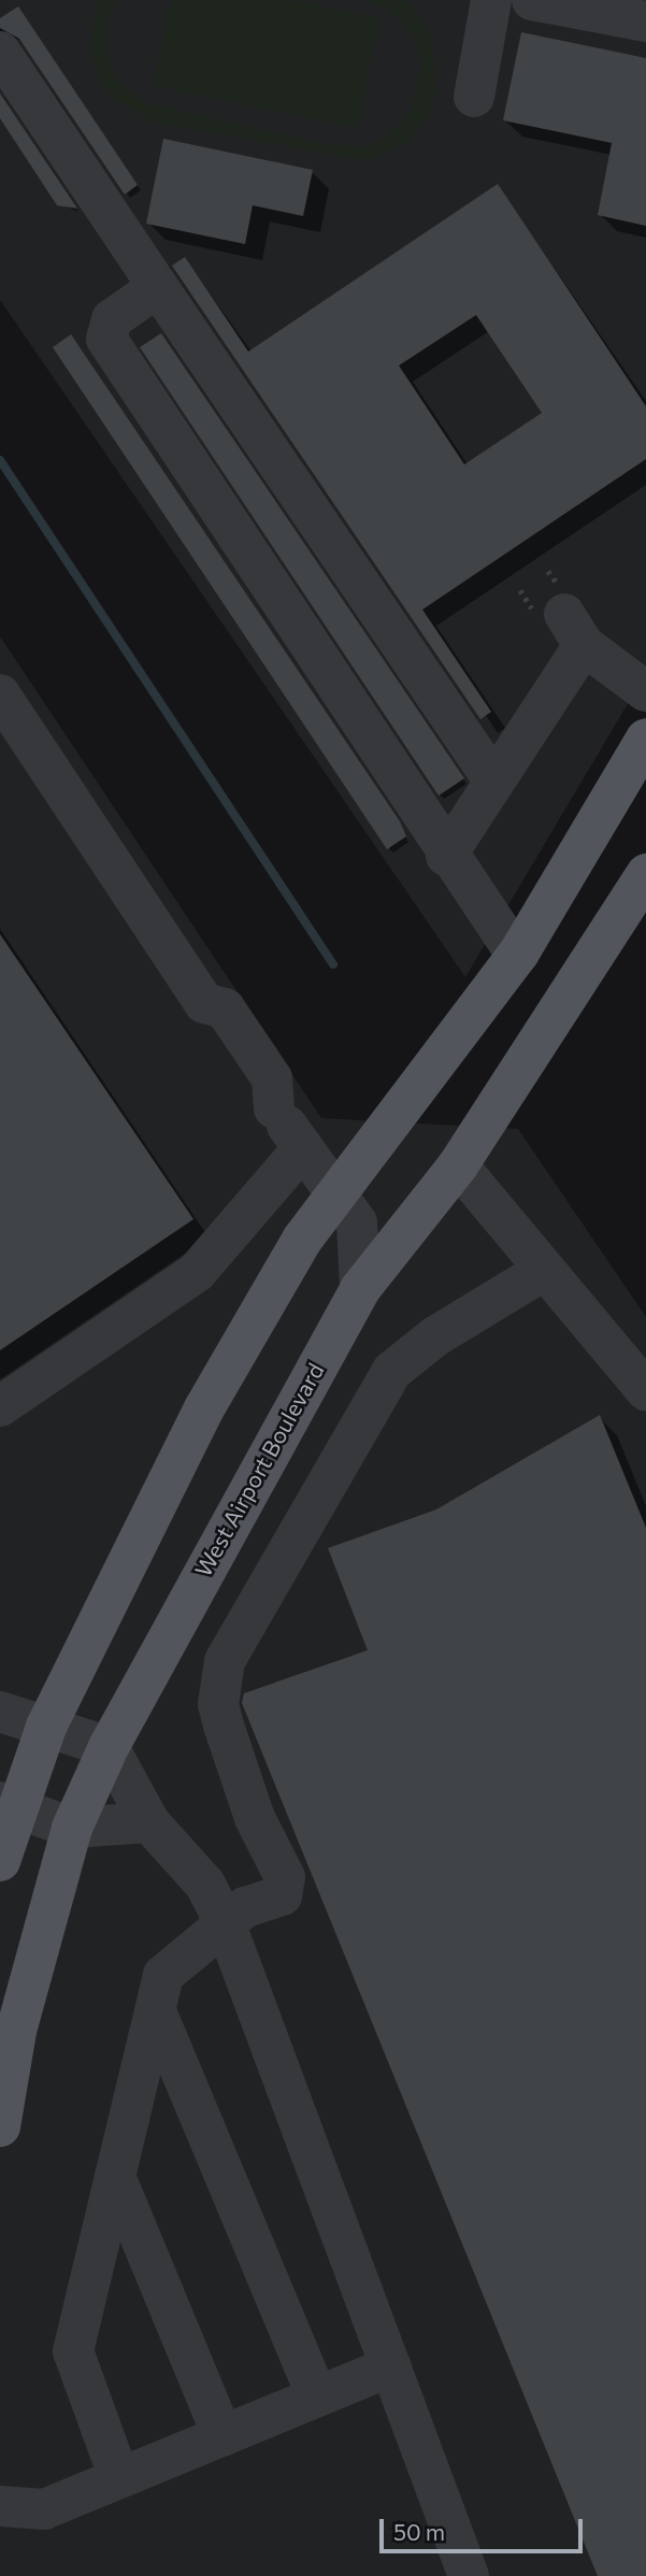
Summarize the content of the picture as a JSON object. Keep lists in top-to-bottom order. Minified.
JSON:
{"streets":{"main road":["West Airport Boulevard"]},"scale_bar":"50 m"}
